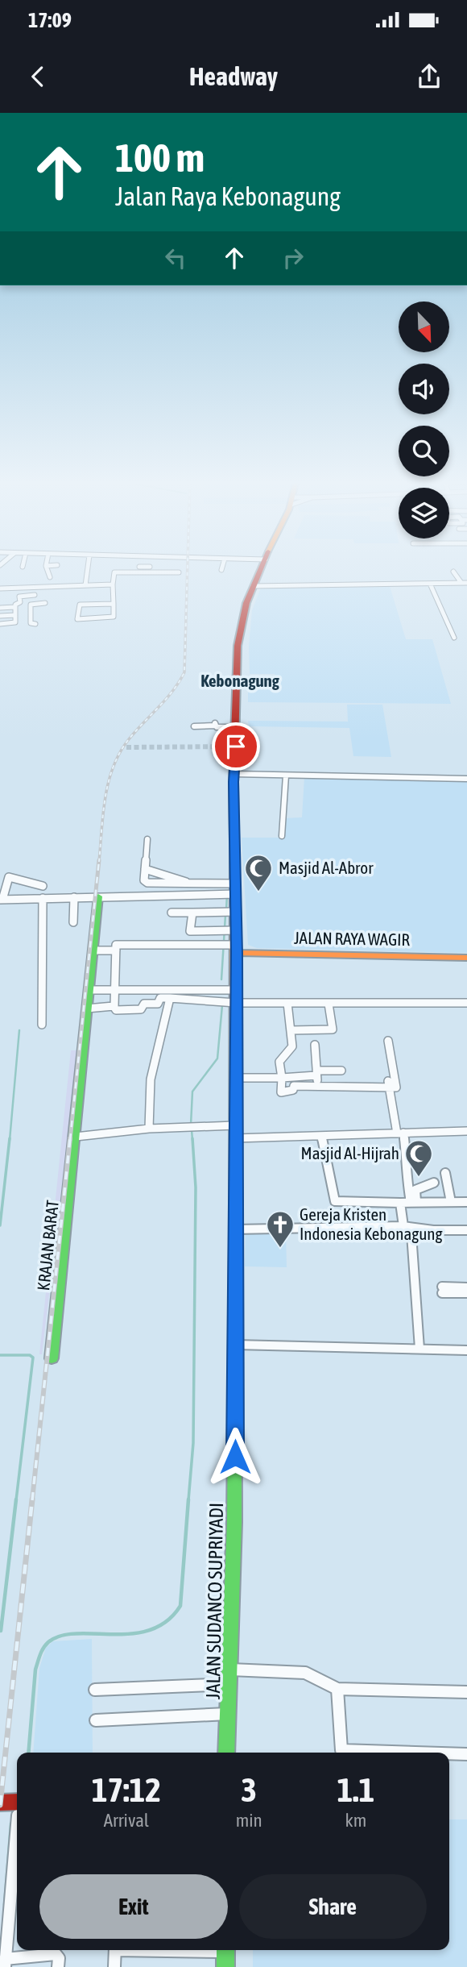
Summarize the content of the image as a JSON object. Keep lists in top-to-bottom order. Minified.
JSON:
{"streets":{"main road":["JALAN RAYA WAGIR","KRAJAN BARAT","JALAN SUDANCO SUPRIYADI"]},"crossings":[["JALAN RAYA WAGIR","JALAN SUDANCO SUPRIYADI"]],"districts":["Kebonagung"],"places":{"mosque":["Masjid Al-Abror","Masjid Al-Hijrah"],"church":["Gereja Kristen Indonesia Kebonagung"]},"north":"bottom right","page":{"status":"17:09","header":"Headway","turn":["100 m","Jalan Raya Kebonagung"],"eta":["17:12","Arrival","3","min","1.1","km"],"buttons":["Exit","Share"]}}
